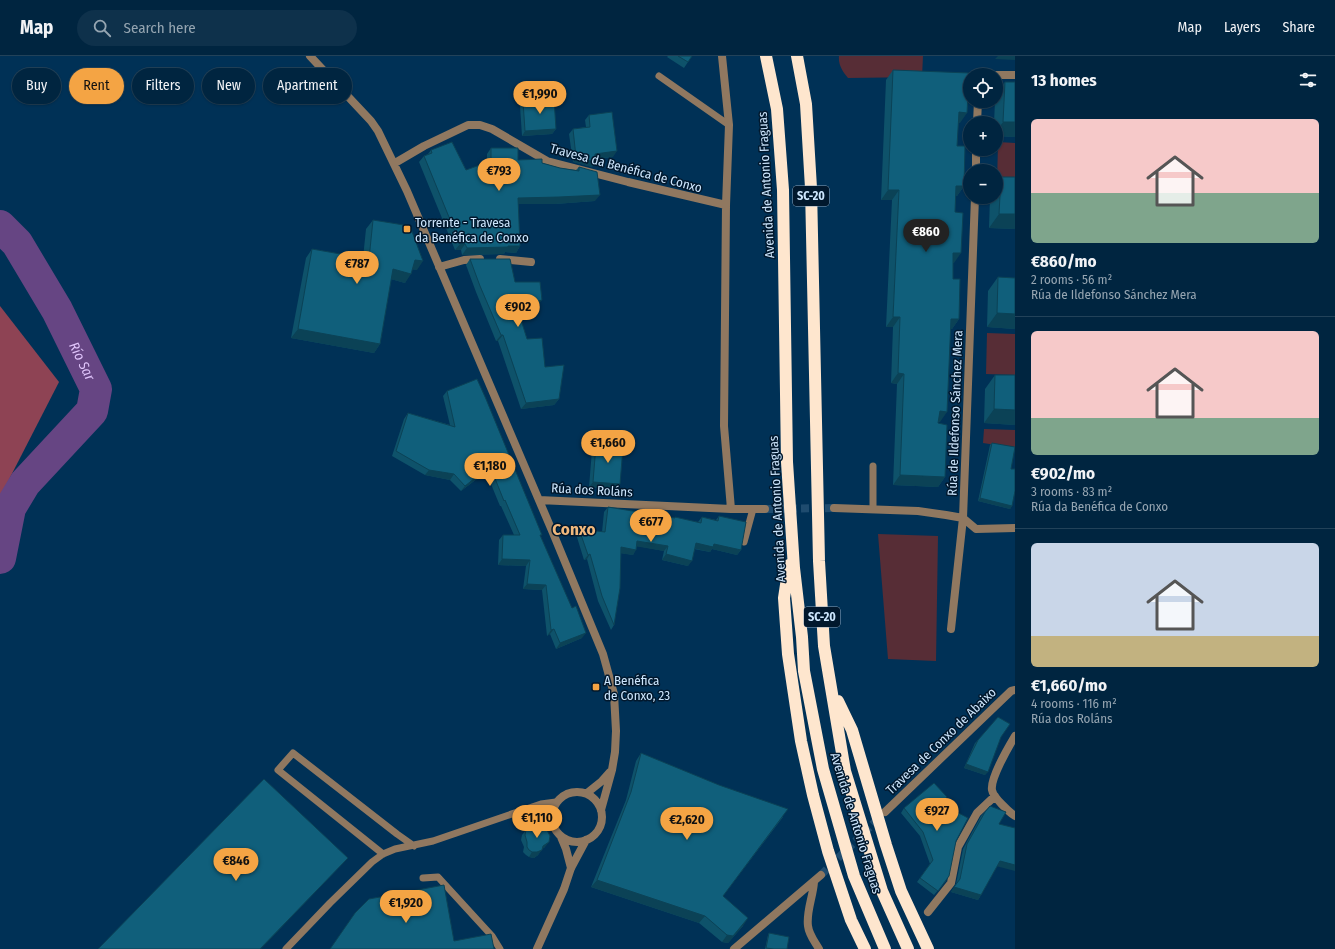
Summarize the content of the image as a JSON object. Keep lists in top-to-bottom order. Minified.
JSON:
{"streets":{"highway":["Avenida de Antonio Fraguas","SC-20"],"street":["Travesa da Benéfica de Conxo","Rúa de Ildefonso Sánchez Mera","Rúa dos Roláns","Travesa de Conxo de Abaixo"]},"districts":["Conxo"],"water":["Río Sar"],"places":{"transit":["Torrente - Travesa da Benéfica de Conxo","A Benéfica de Conxo, 23"]},"page":{"header":"Map","search":"Search here","nav":["Map","Layers","Share"],"heading":"13 homes","map_buttons":["+","−"],"chip":["Buy","Rent","Filters","New","Apartment"],"price":["€1,990","€793","€860","€787","€902","€1,660","€1,180","€677","€927","€1,110","€2,620","€846","€1,920"],"list":[{"name":"€860/mo","note":"2 rooms · 56 m² · Rúa de Ildefonso Sánchez Mera"},{"name":"€902/mo","note":"3 rooms · 83 m² · Rúa da Benéfica de Conxo"},{"name":"€1,660/mo","note":"4 rooms · 116 m² · Rúa dos Roláns"}]}}
